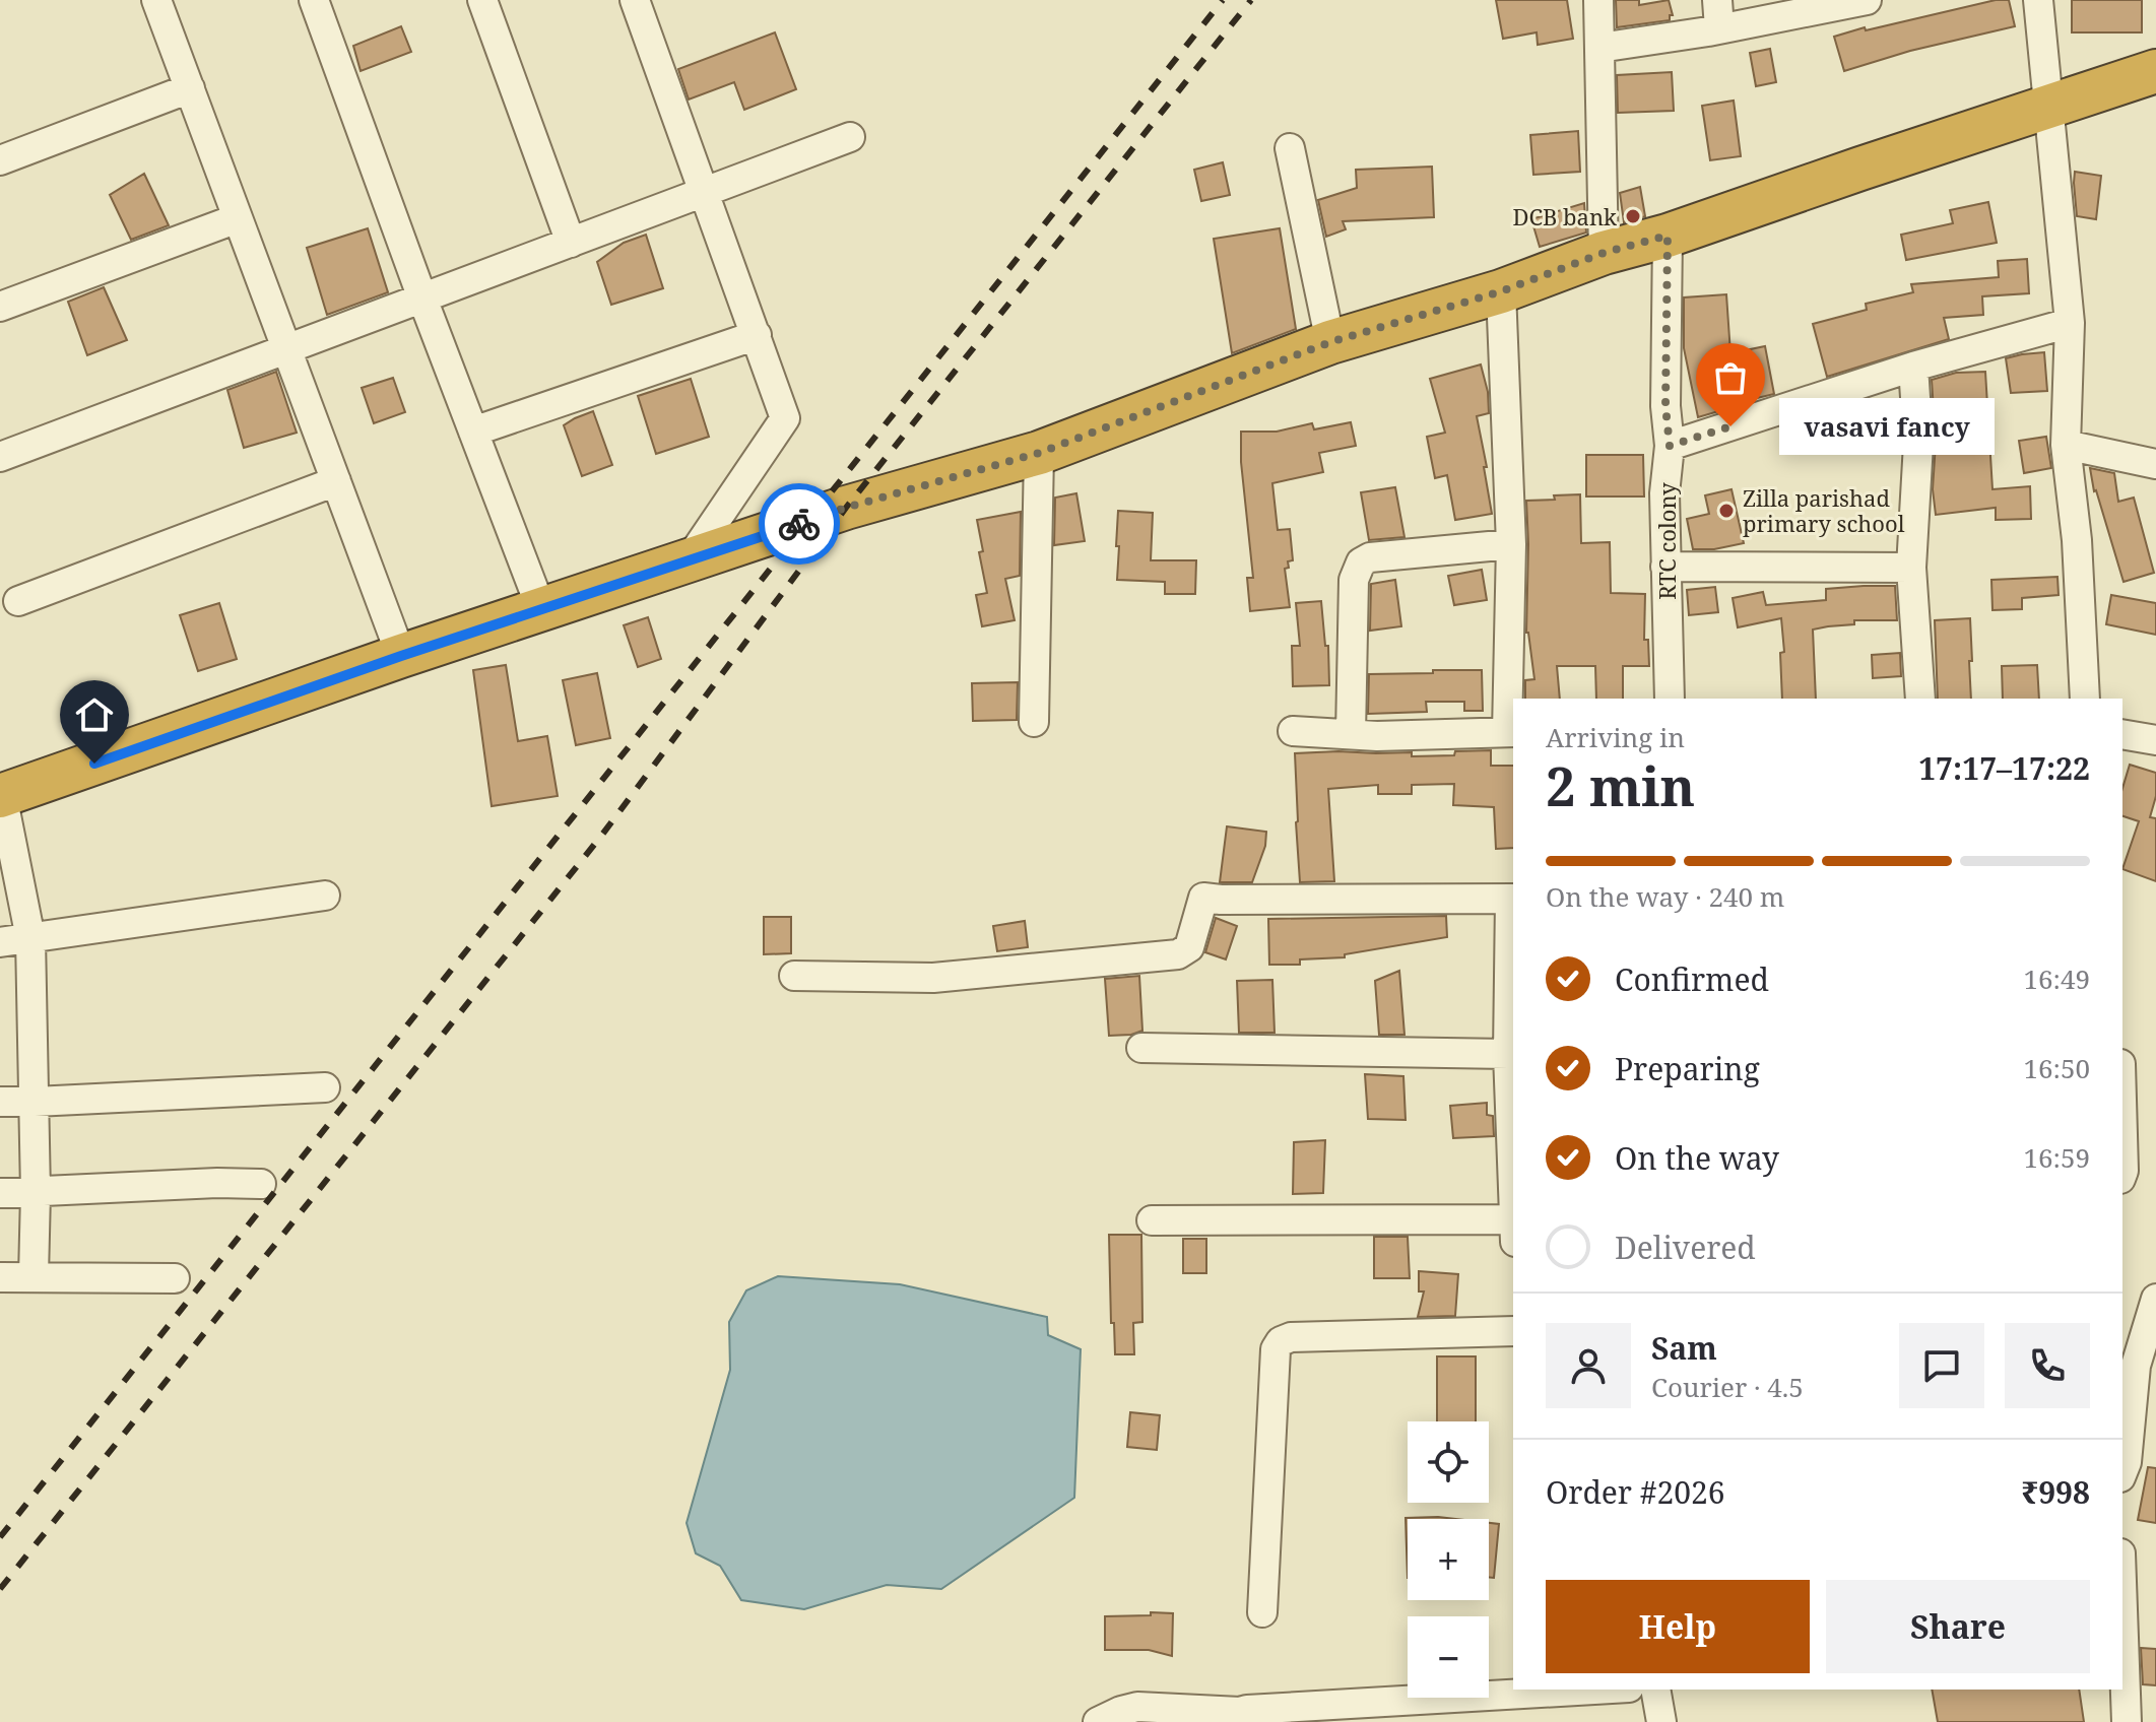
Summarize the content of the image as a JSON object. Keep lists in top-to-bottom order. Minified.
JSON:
{"streets":{"street":["RTC colony"]},"places":["DCB bank","vasavi fancy","Zilla parishad primary school"],"page":{"bubble":"vasavi fancy","heading":["2 min","Arriving in","17:17–17:22"],"panel":["Sam","Courier · 4.5","Order #2026","₹998"],"bar":"On the way · 240 m","list":[["Confirmed","16:49"],["Preparing","16:50"],["On the way","16:59"],"Delivered"],"map_buttons":["+","−"],"buttons":["Help","Share"]}}
